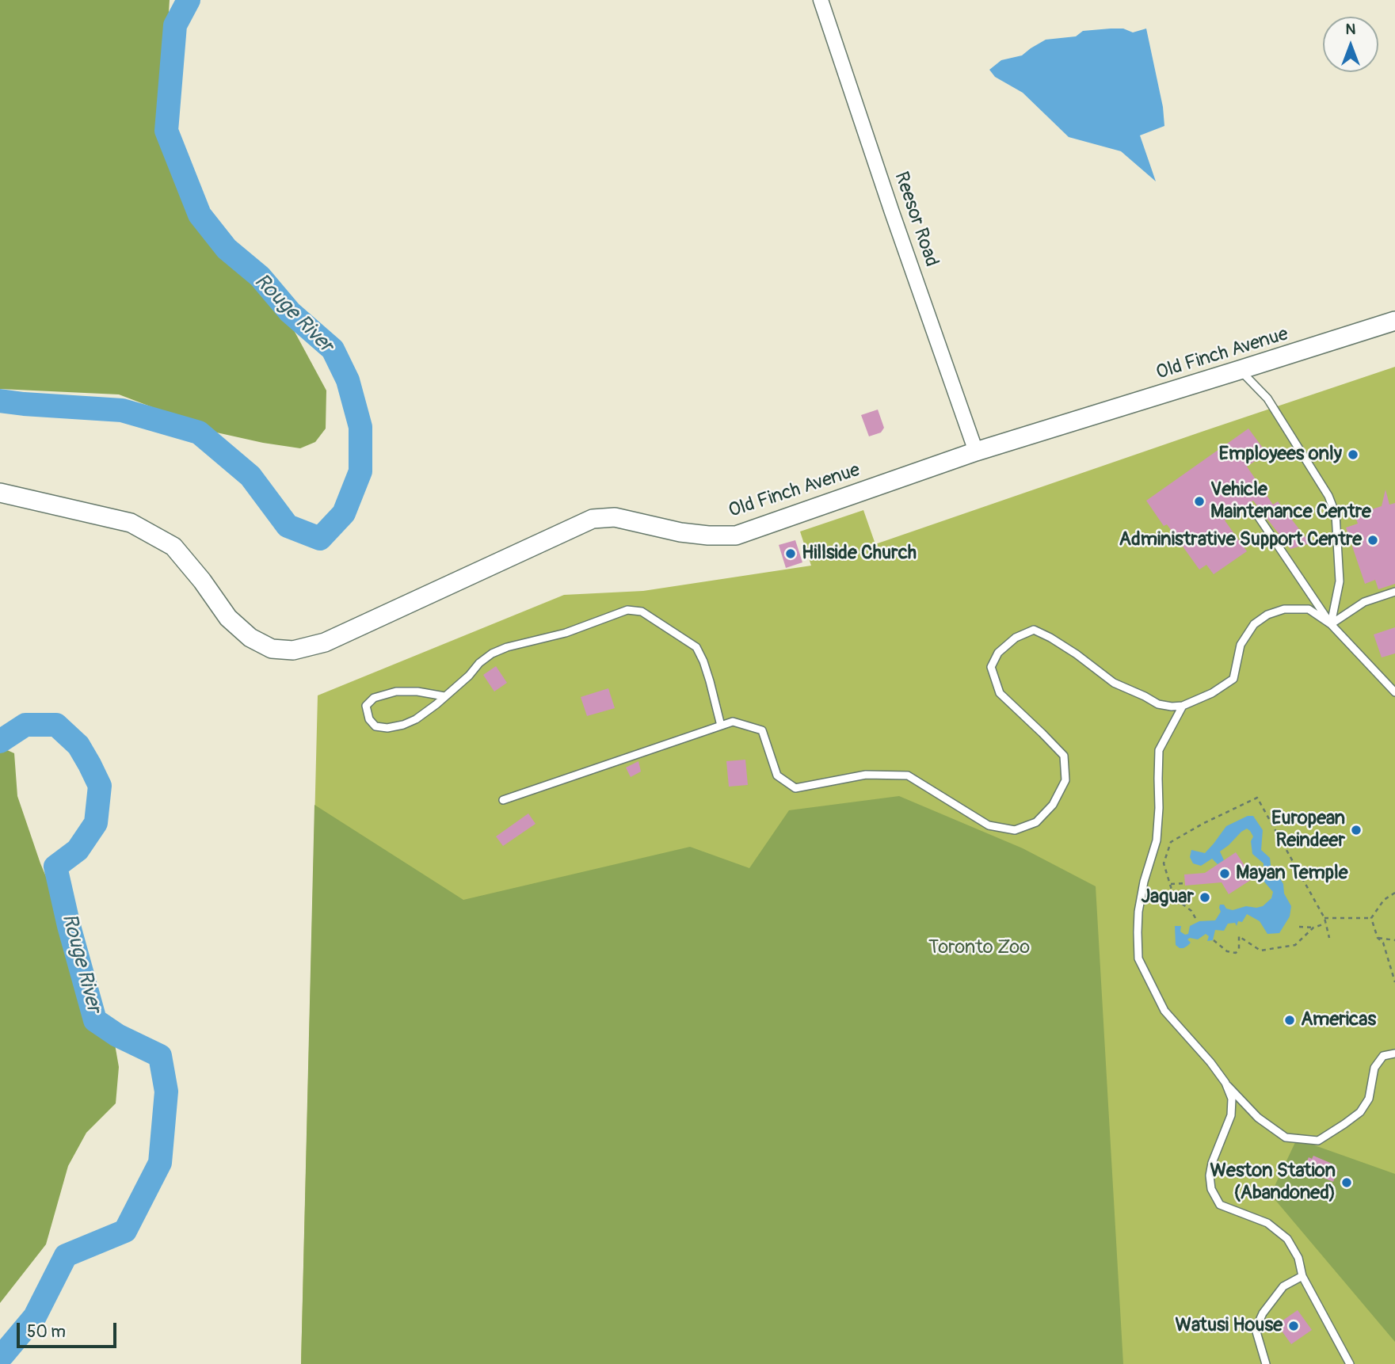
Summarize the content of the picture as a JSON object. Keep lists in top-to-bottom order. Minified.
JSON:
{"streets":{"street":["Reesor Road","Old Finch Avenue"]},"crossings":[["Reesor Road","Old Finch Avenue"]],"water":["Rouge River"],"parks":["Toronto Zoo"],"places":["Employees only","Vehicle Maintenance Centre","Administrative Support Centre","Hillside Church","European Reindeer","Mayan Temple","Jaguar","Americas","Weston Station (Abandoned)","Watusi House"],"scale_bar":"50 m","north":"top"}
